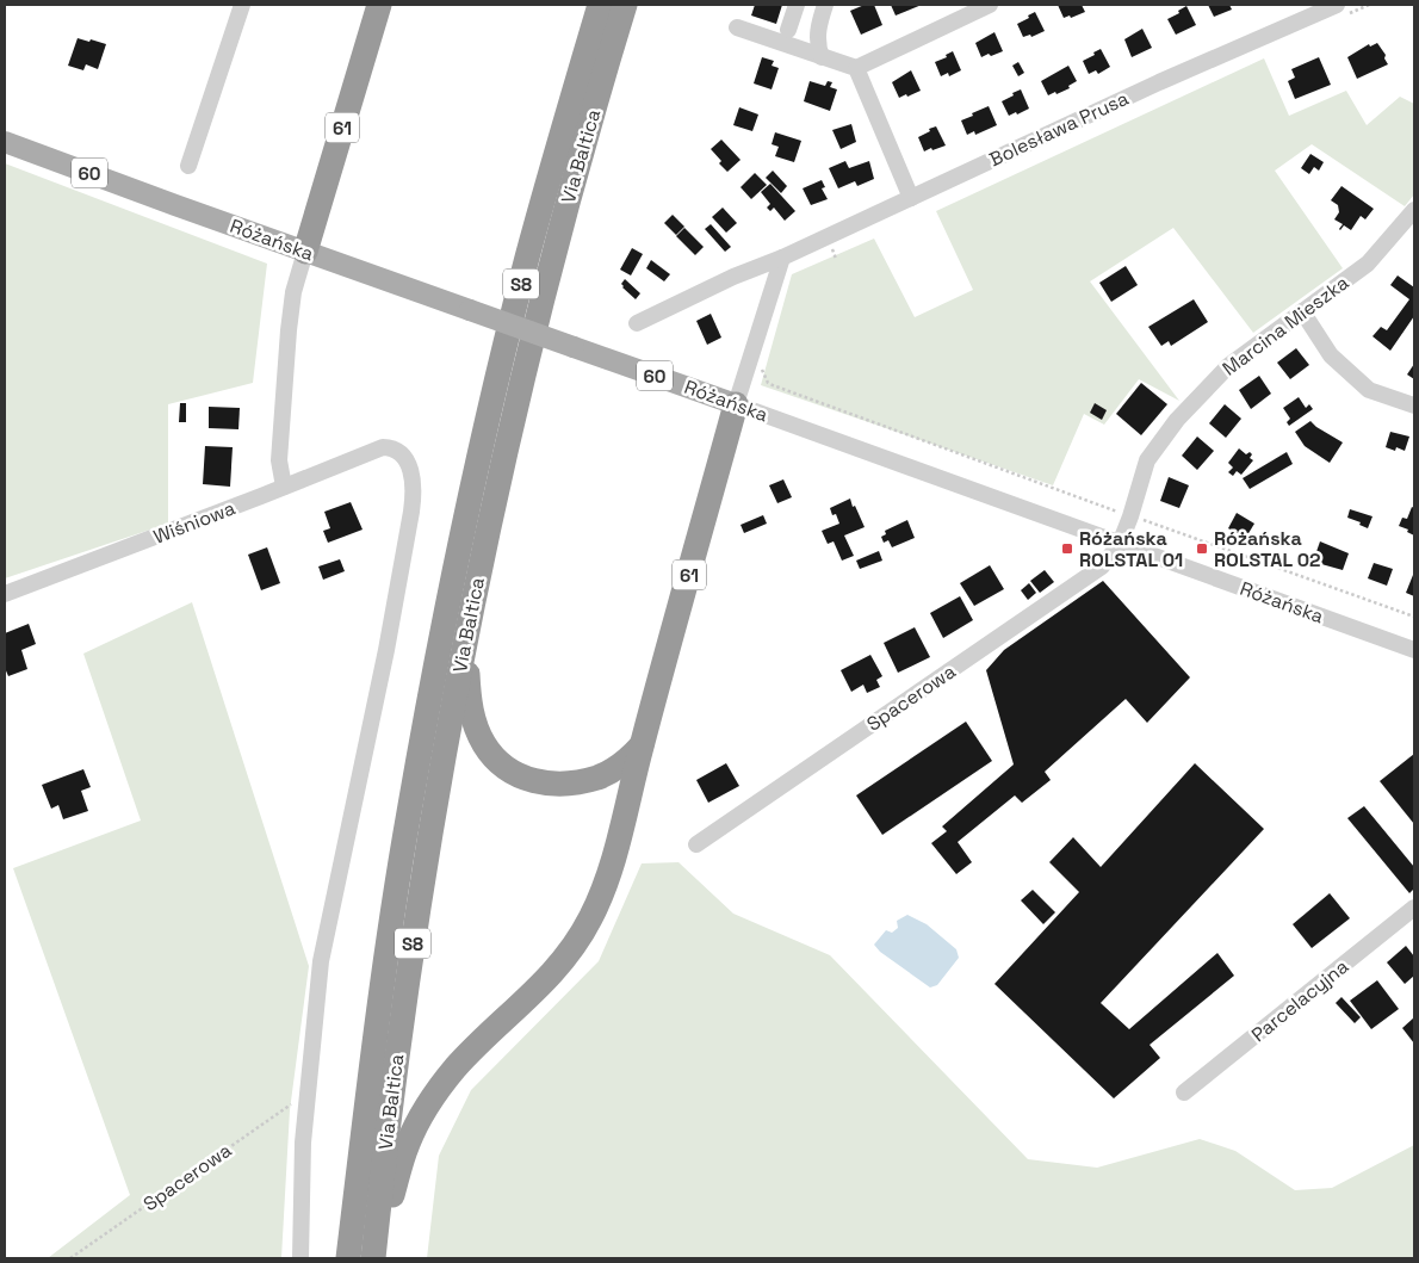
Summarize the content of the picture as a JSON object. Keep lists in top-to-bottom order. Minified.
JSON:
{"streets":{"highway":["61","Via Baltica","S8"],"main road":["60","Różańska"],"street":["Bolesława Prusa","Marcina Mieszka","Wiśniowa","Spacerowa","Parcelacyjna"]},"crossings":[["61","Różańska"],["Różańska","Marcina Mieszka"],["Różańska","Spacerowa"],["Marcina Mieszka","Spacerowa"],["Wiśniowa","Spacerowa"]],"places":{"transit":["Różańska ROLSTAL 01","Różańska ROLSTAL 02"]}}
